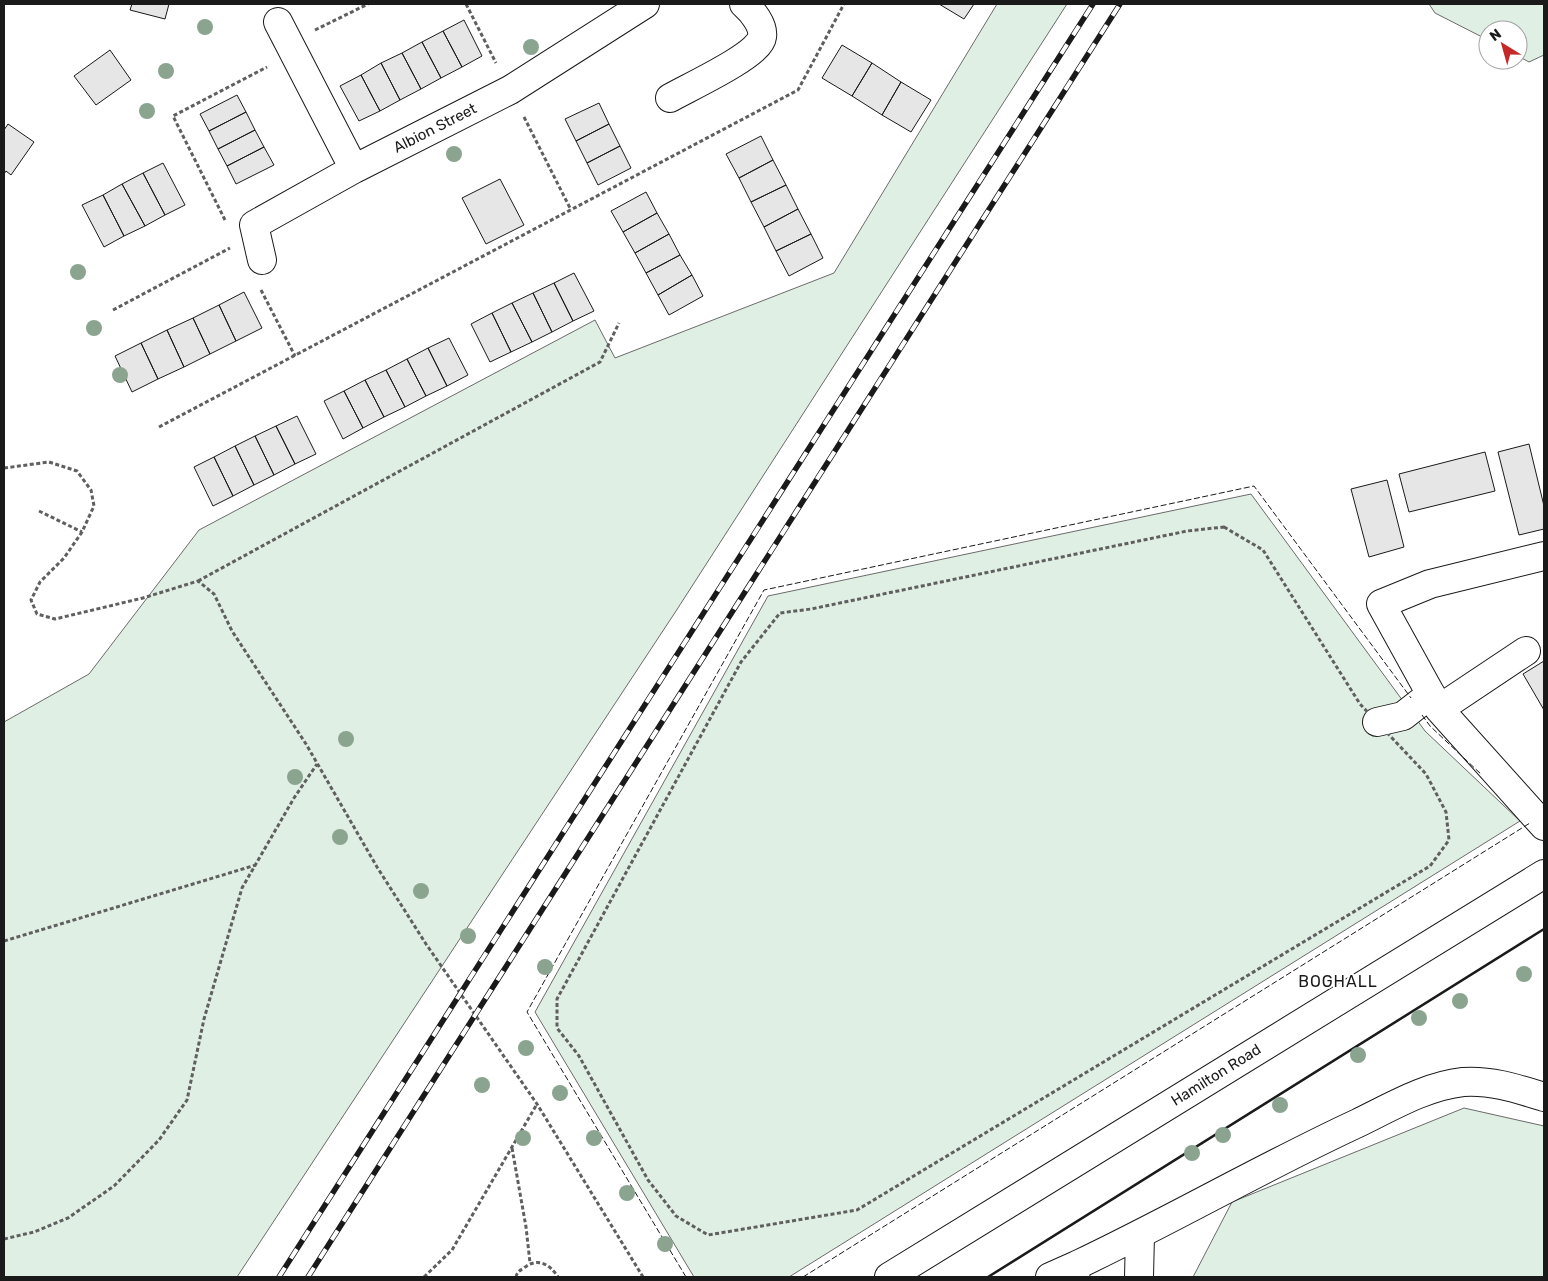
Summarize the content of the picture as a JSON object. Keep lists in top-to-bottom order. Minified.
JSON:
{"streets":{"main road":["Albion Street","Hamilton Road"]},"districts":["BOGHALL"],"north":"top left"}
